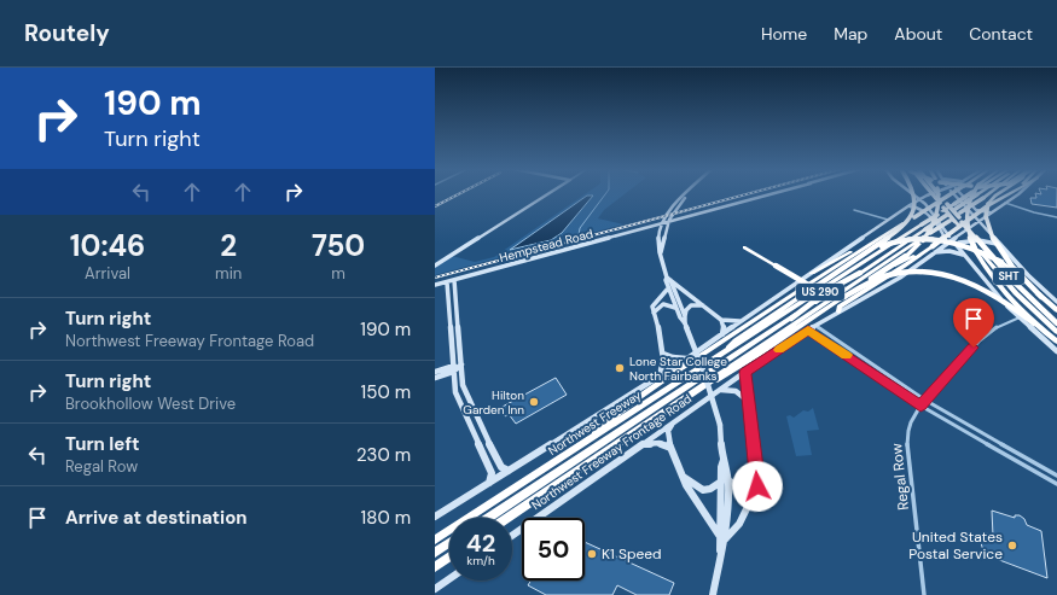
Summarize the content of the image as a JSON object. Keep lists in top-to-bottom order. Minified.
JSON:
{"streets":{"highway":["SHT","US 290","Northwest Freeway"],"main road":["Hempstead Road","Northwest Freeway Frontage Road"],"street":["Regal Row"]},"places":["Lone Star College North Fairbanks","Hilton Garden Inn","United States Postal Service","K1 Speed"],"page":{"header":"Routely","nav":["Home","Map","About","Contact"],"turn":["190 m","Turn right"],"eta":["10:46","Arrival","2","min","750","m"],"list":[{"name":"Turn right","note":"Northwest Freeway Frontage Road","value":"190 m"},{"name":"Turn right","note":"Brookhollow West Drive","value":"150 m"},{"name":"Turn left","note":"Regal Row","value":"230 m"},{"name":"Arrive at destination","value":"180 m"}],"speed":"42 km/h","limit":"50"}}
